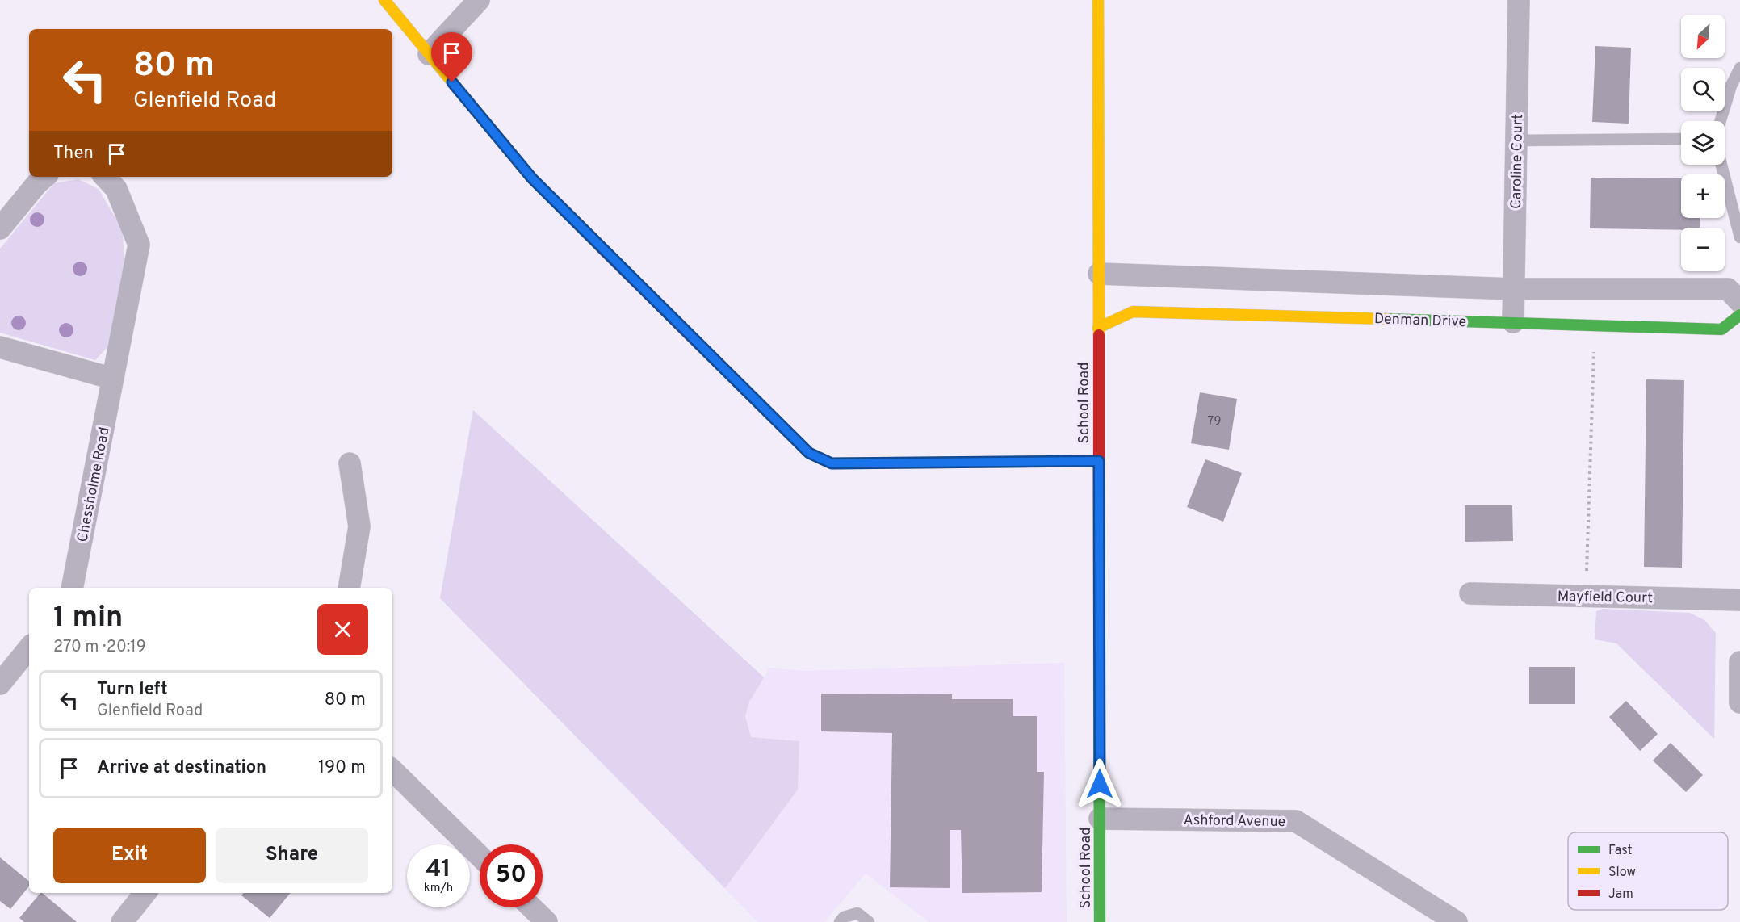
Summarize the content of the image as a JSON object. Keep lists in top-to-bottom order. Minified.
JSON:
{"streets":{"street":["Caroline Court","Denman Drive","School Road","Chessholme Road","Mayfield Court","Ashford Avenue"]},"crossings":[["Caroline Court","Denman Drive"],["Denman Drive","School Road"],["School Road","Ashford Avenue"]],"house_numbers":["79"],"legend":["Fast","Slow","Jam"],"north":"bottom left","page":{"map_buttons":["+","−"],"turn":["80 m","Glenfield Road"],"then":"Then","heading":["1 min","270 m · 20:19"],"list":[{"name":"Turn left","note":"Glenfield Road","value":"80 m"},{"name":"Arrive at destination","value":"190 m"}],"buttons":["Exit","Share"],"speed":"41 km/h","limit":"50"}}
